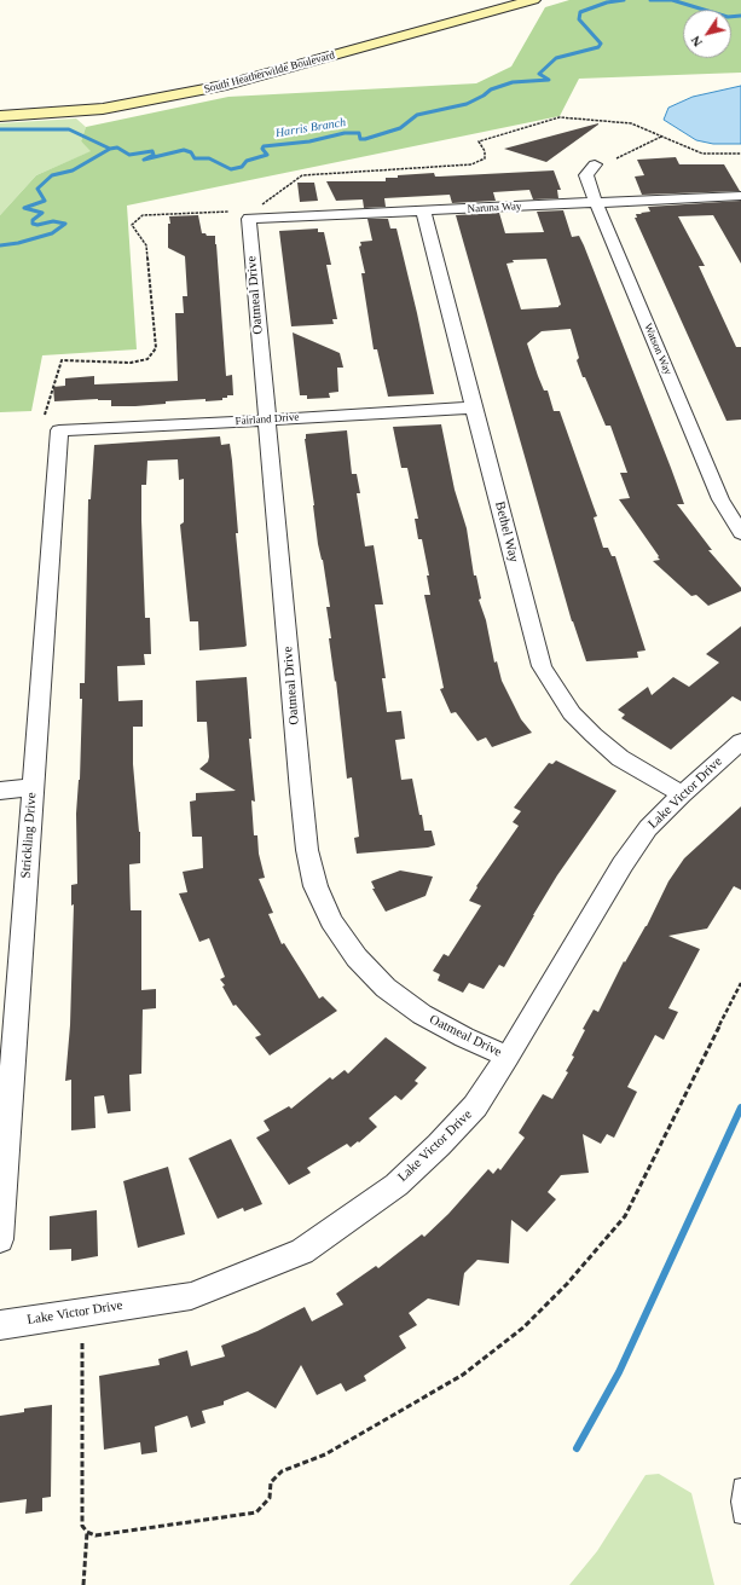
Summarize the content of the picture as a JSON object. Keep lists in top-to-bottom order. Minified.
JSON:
{"streets":{"main road":["South Heatherwilde Boulevard"],"street":["Naruna Way","Oatmeal Drive","Watson Way","Fairland Drive","Bethel Way","Lake Victor Drive","Strickling Drive"]},"crossings":[["Naruna Way","Oatmeal Drive"],["Naruna Way","Watson Way"],["Naruna Way","Bethel Way"],["Oatmeal Drive","Fairland Drive"],["Oatmeal Drive","Lake Victor Drive"],["Fairland Drive","Bethel Way"],["Fairland Drive","Strickling Drive"],["Bethel Way","Lake Victor Drive"]],"water":["Harris Branch"],"north":"bottom left"}
